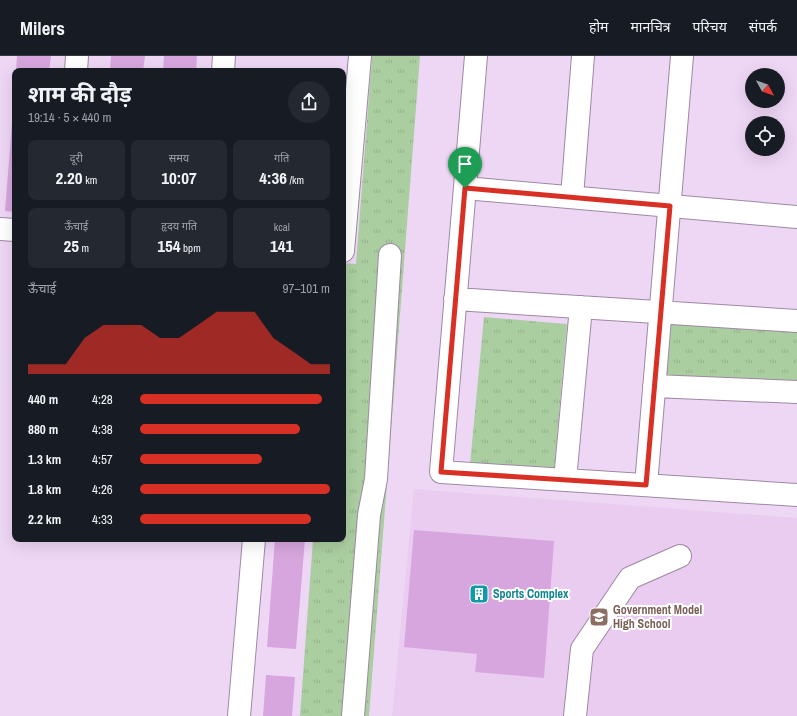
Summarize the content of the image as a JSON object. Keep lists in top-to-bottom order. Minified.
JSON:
{"places":{"building":["Sports Complex"],"school or university":["Government Model High School"]},"north":"bottom right","page":{"header":"Milers","nav":["होम","मानचित्र","परिचय","संपर्क"],"heading":["शाम की दौड़","19:14 · 5 × 440 m"],"stats":[["दूरी","2.20 km"],["समय","10:07"],["गति","4:36 /km"],["ऊँचाई","25 m"],["हृदय गति","154 bpm"],["kcal","141"]],"chart":["ऊँचाई","97–101 m"],"list":[{"name":"440 m","note":"4:28"},{"name":"880 m","note":"4:38"},{"name":"1.3 km","note":"4:57"},{"name":"1.8 km","note":"4:26"},{"name":"2.2 km","note":"4:33"}]}}
